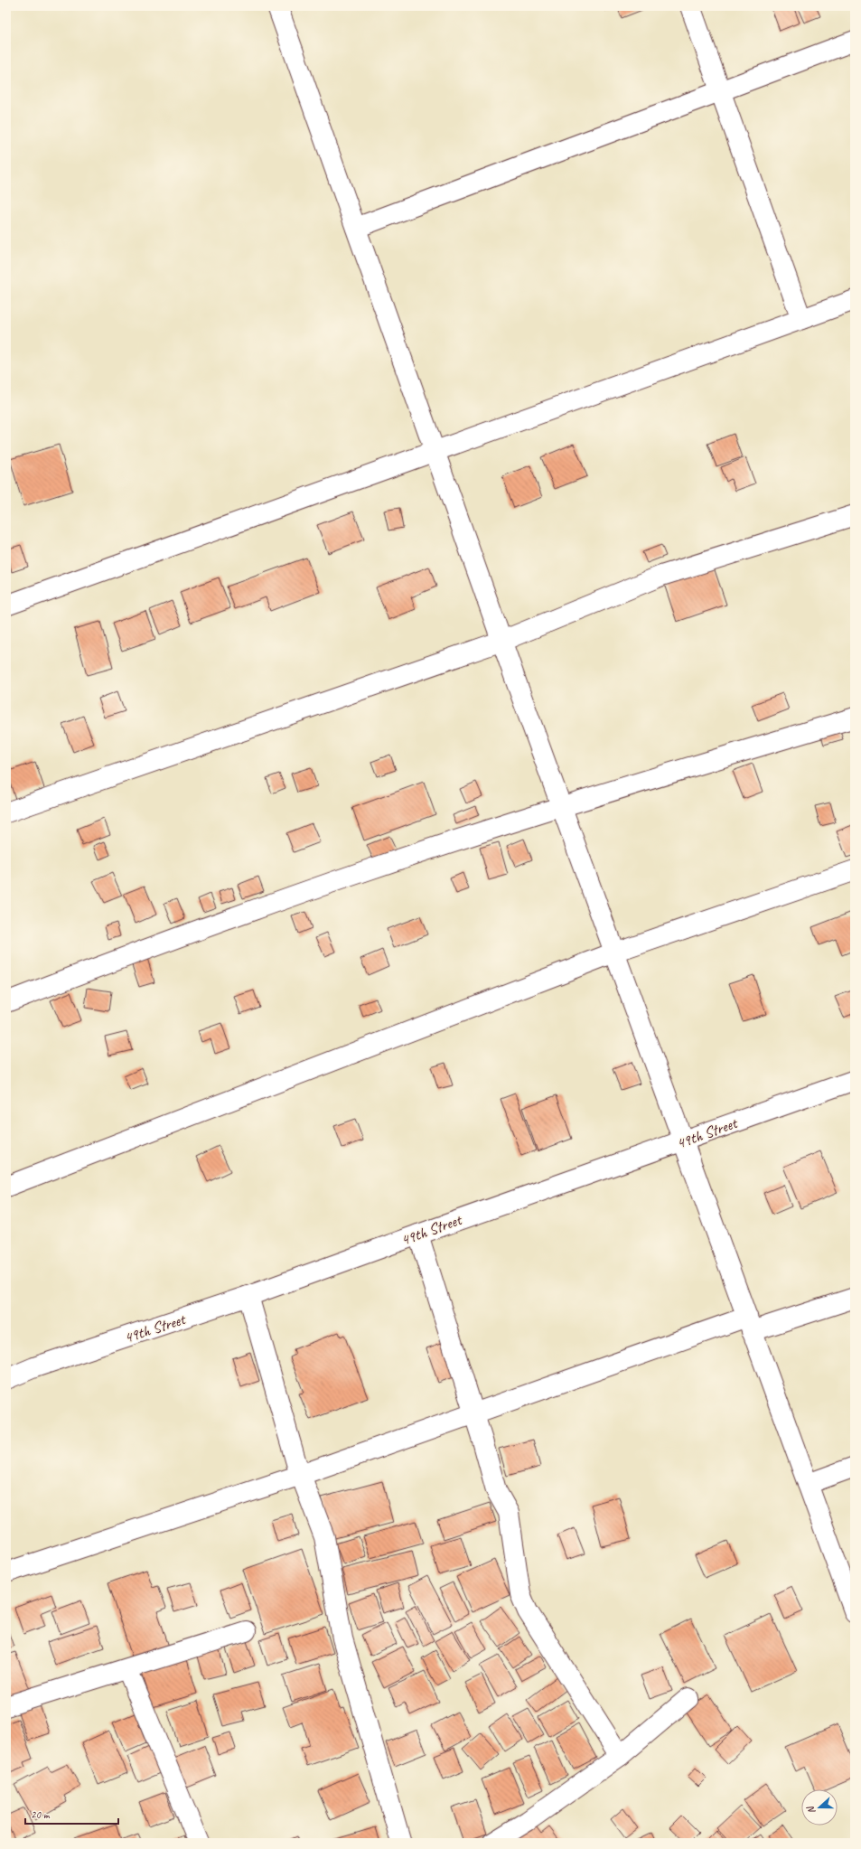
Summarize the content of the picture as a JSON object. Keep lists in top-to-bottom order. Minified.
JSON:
{"streets":{"street":["49th Street"]},"scale_bar":"20 m","north":"left"}
